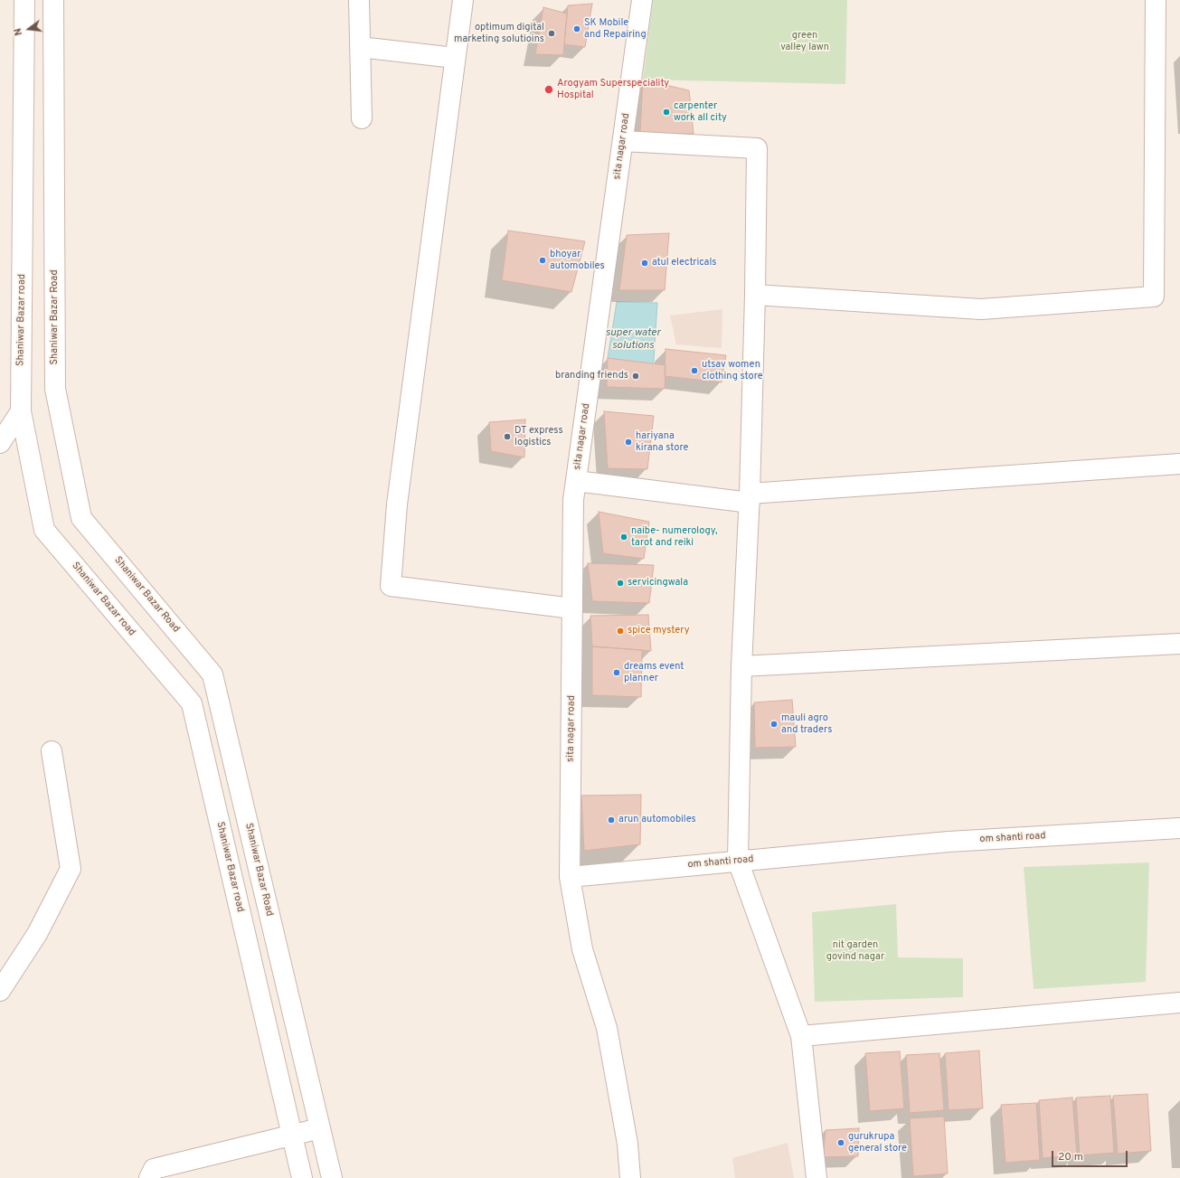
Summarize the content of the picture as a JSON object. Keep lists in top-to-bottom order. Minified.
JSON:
{"streets":{"street":["sita nagar road","Shaniwar Bazar Road","Shaniwar Bazar road","om shanti road"]},"crossings":[["sita nagar road","om shanti road"]],"water":["super water solutions"],"parks":["green valley lawn","nit garden govind nagar"],"places":["SK Mobile and Repairing","optimum digital marketing solutioins","Arogyam Superspeciality Hospital","carpenter work all city","bhoyar automobiles","atul electricals","utsav women clothing store","branding friends","DT express logistics","hariyana kirana store","naibe- numerology, tarot and reiki","servicingwala","spice mystery","dreams event planner","mauli agro and traders","arun automobiles","gurukrupa general store"],"scale_bar":"20 m","north":"left"}
